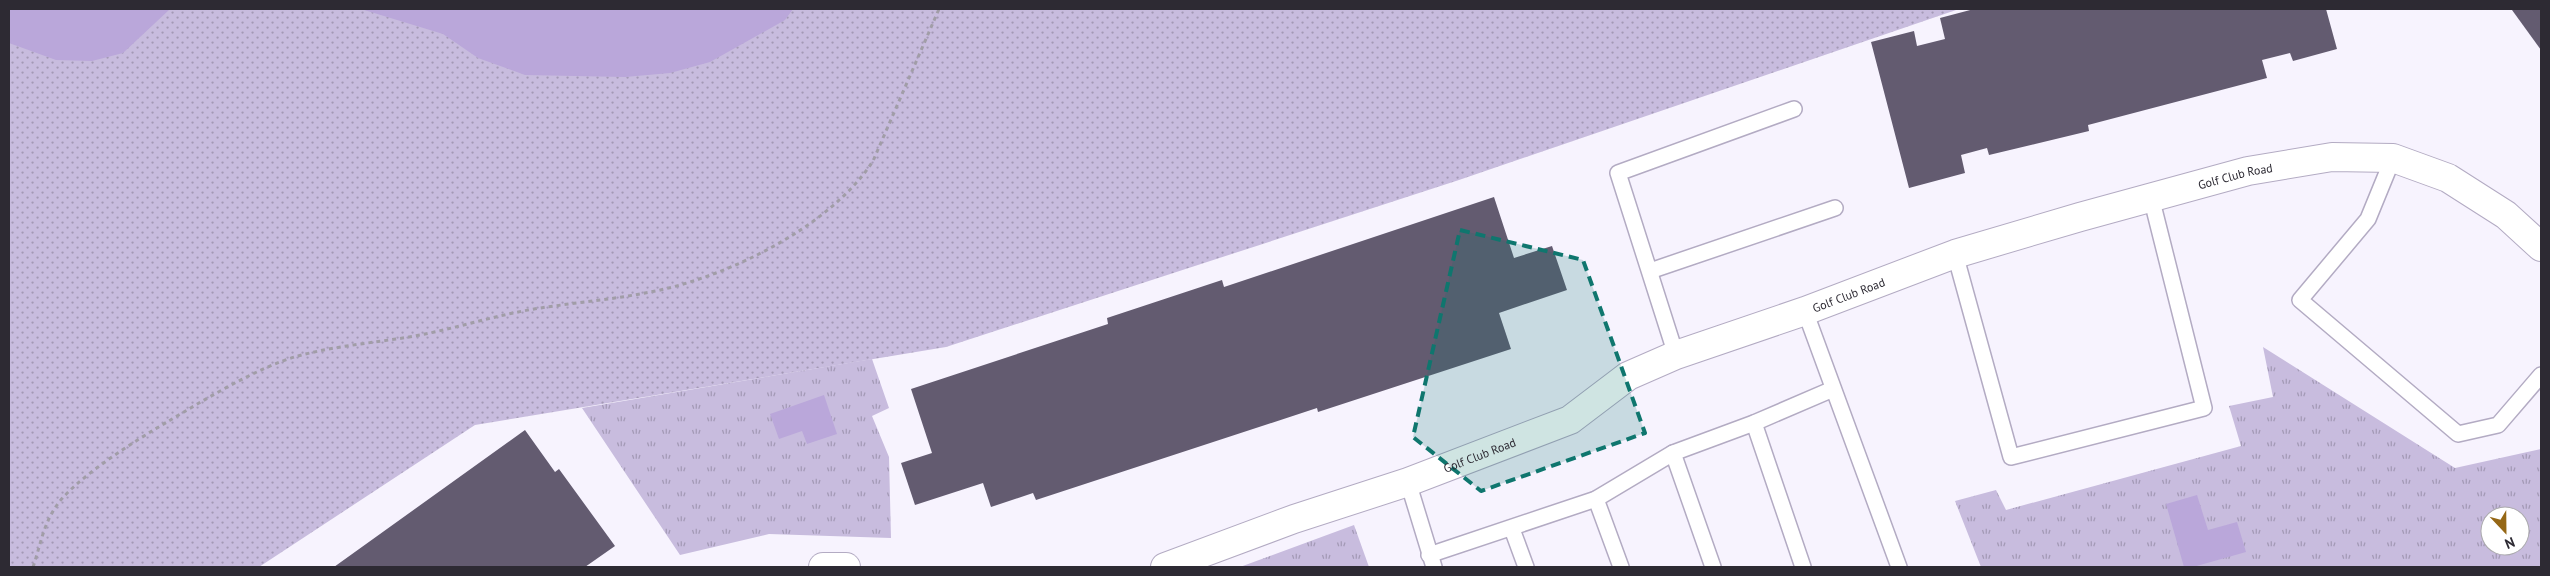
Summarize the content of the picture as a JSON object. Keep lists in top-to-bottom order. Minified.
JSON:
{"streets":{"street":["Golf Club Road"]},"north":"bottom"}
